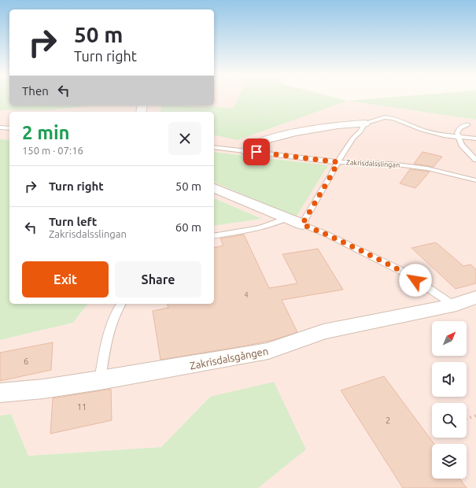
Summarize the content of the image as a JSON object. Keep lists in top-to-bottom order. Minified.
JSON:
{"streets":{"street":["Zakrisdalsgången"],"lane":["Zakrisdalsslingan"]},"house_numbers":["4","6","11","2"],"north":"top right","page":{"turn":["50 m","Turn right"],"then":"Then","heading":["2 min","150 m · 07:16"],"list":[{"name":"Turn right","value":"50 m"},{"name":"Turn left","note":"Zakrisdalsslingan","value":"60 m"}],"buttons":["Exit","Share"]}}
